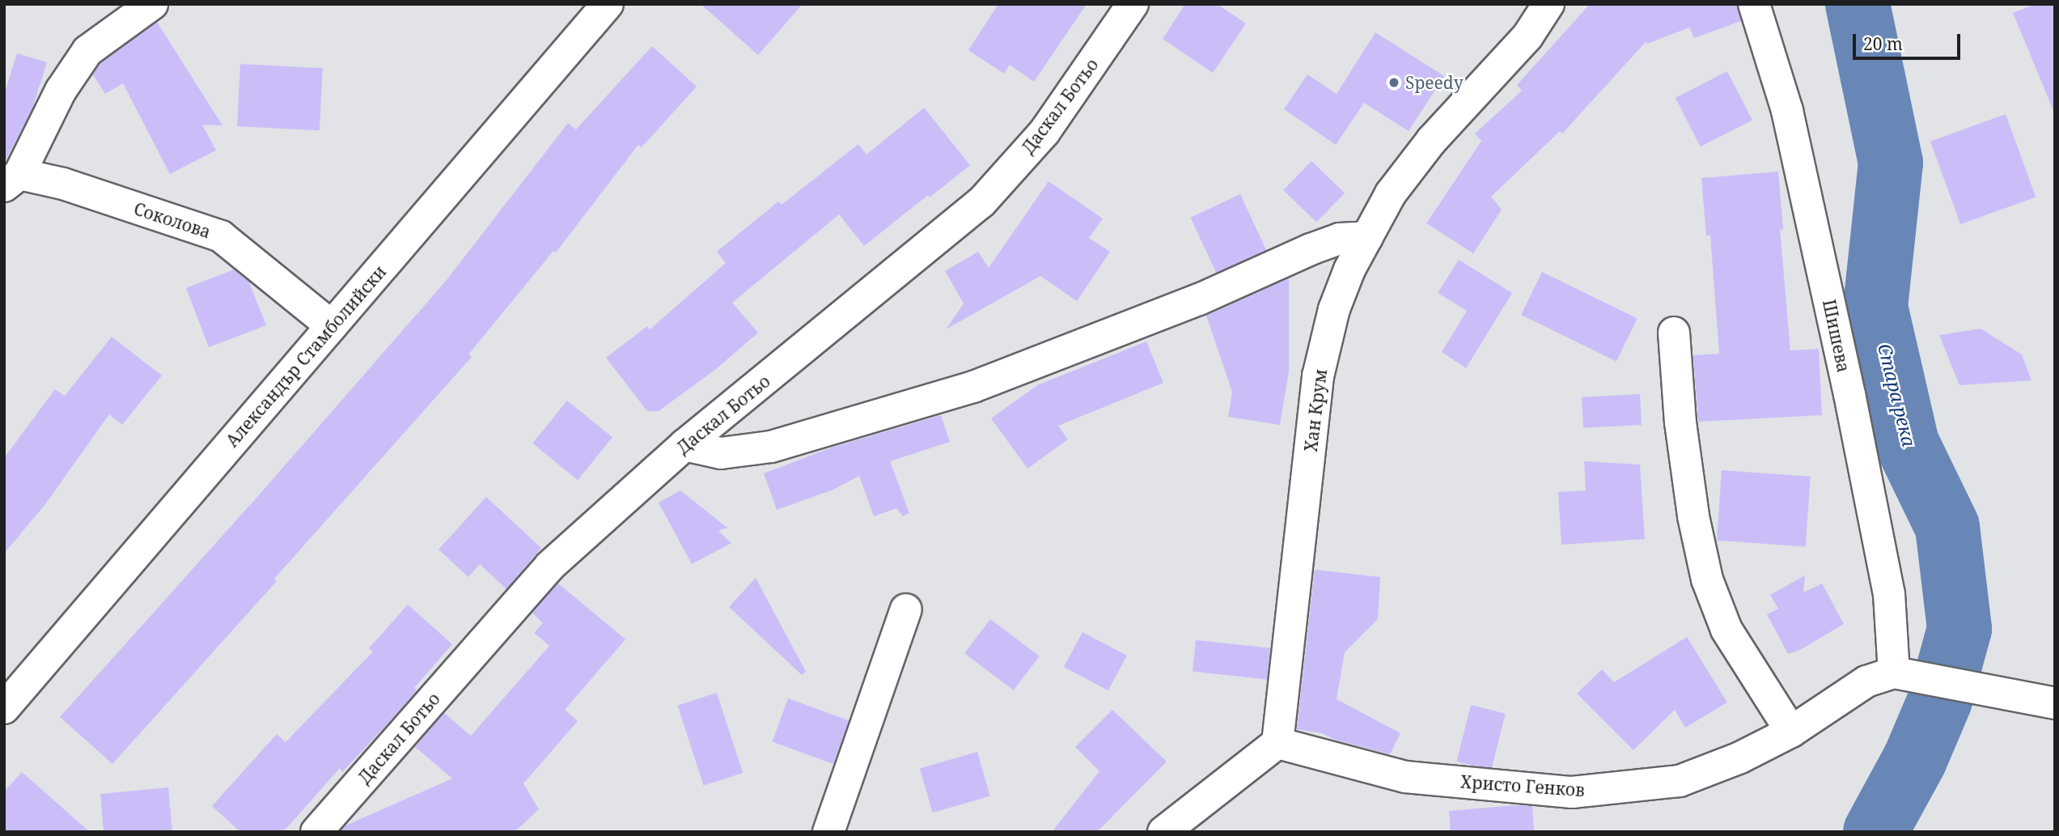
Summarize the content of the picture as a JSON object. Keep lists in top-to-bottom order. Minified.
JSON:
{"streets":{"street":["Даскал Ботьо","Соколова","Шишева","Александър Стамболийски","Хан Крум","Христо Генков"]},"crossings":[["Соколова","Александър Стамболийски"],["Шишева","Христо Генков"],["Хан Крум","Христо Генков"]],"water":["Стара река"],"places":["Speedy"],"scale_bar":"20 m"}
